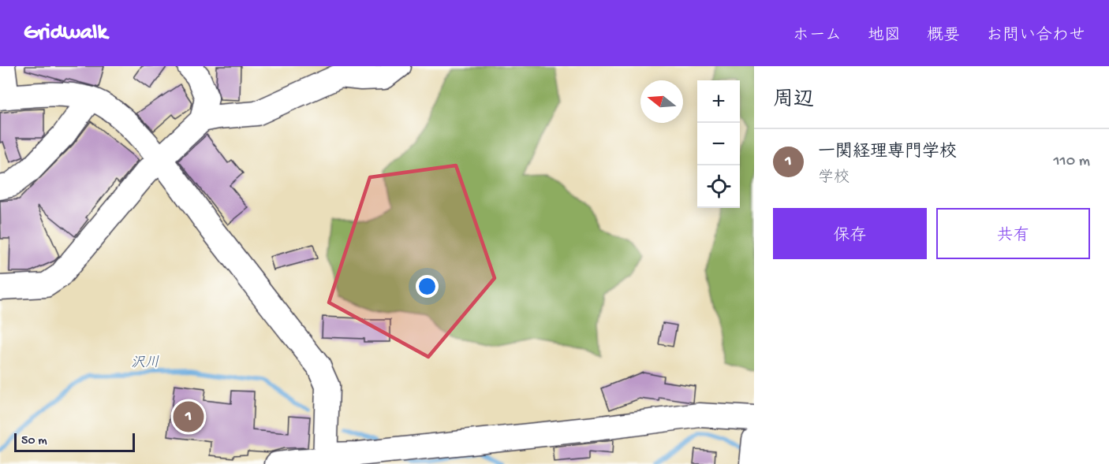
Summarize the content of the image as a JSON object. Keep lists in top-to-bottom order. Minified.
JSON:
{"water":["沢川"],"scale_bar":"50 m","north":"left","page":{"header":"Gridwalk","nav":["ホーム","地図","概要","お問い合わせ"],"heading":"周辺","map_buttons":["+","−"],"list":[{"mark":"1","name":"一関経理専門学校","note":"学校","value":"110 m"}],"buttons":["保存","共有"],"pins":"1","scale":"50 m"}}
